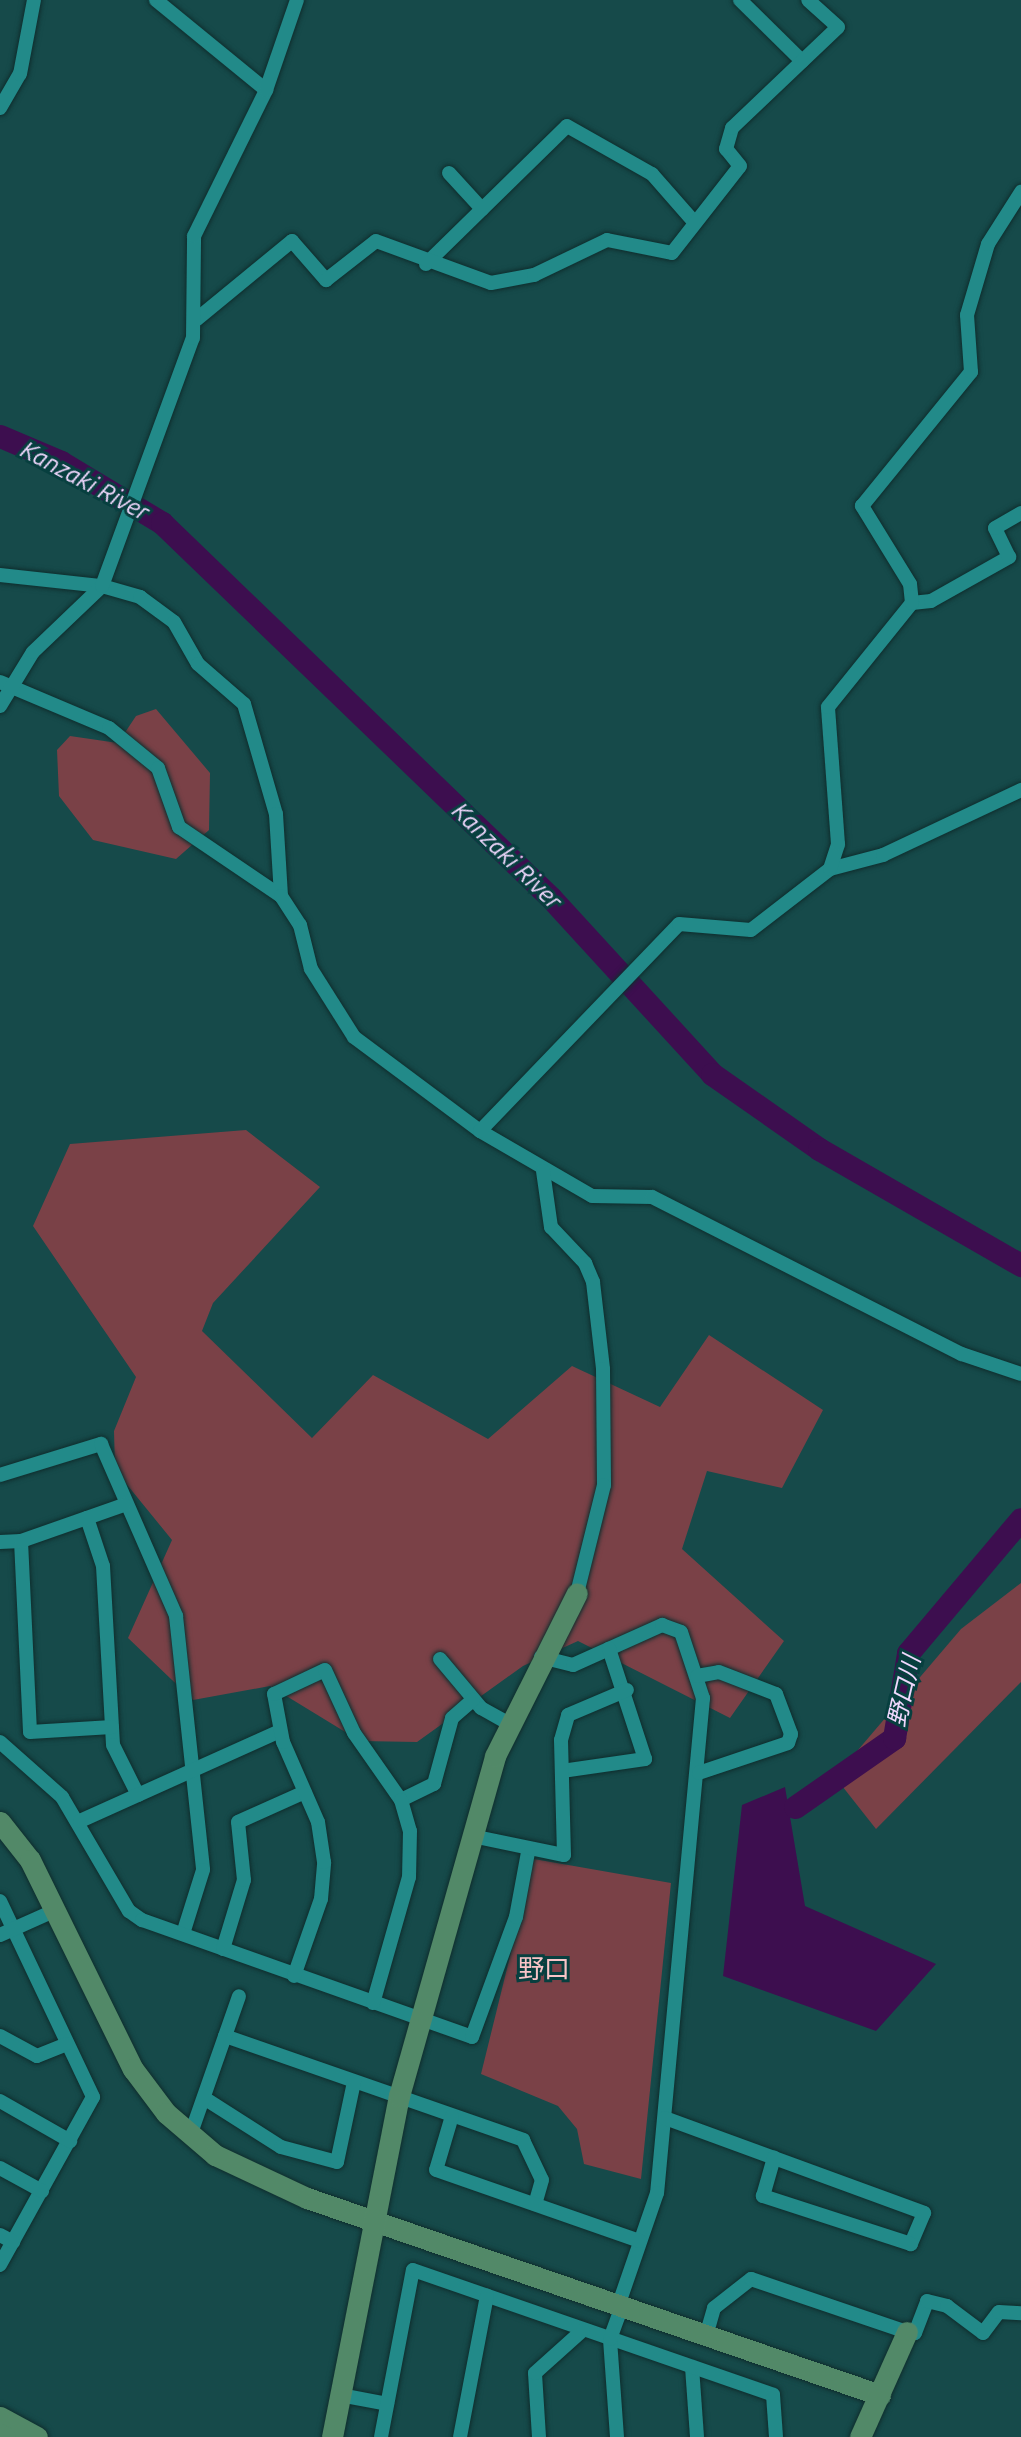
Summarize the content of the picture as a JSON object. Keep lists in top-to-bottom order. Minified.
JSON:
{"districts":["野口"],"water":["Kanzaki River","野口川"]}
